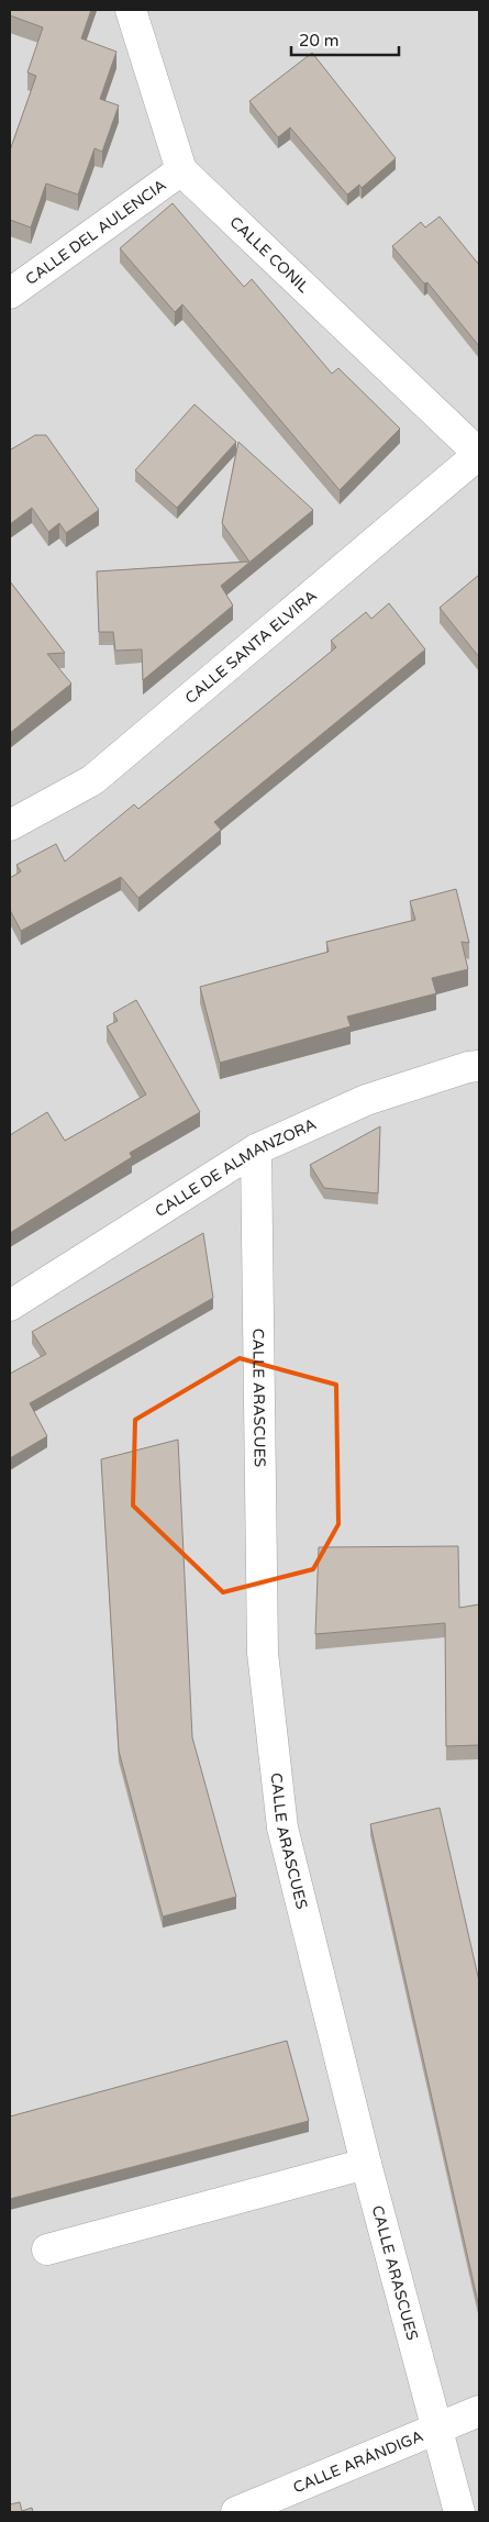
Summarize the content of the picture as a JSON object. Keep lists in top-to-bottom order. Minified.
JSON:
{"streets":{"street":["CALLE DEL AULENCIA","CALLE CONIL","CALLE SANTA ELVIRA","CALLE DE ALMANZORA","CALLE ARASCUES","CALLE ARÁNDIGA"]},"crossings":[["CALLE DEL AULENCIA","CALLE CONIL"],["CALLE CONIL","CALLE SANTA ELVIRA"],["CALLE DE ALMANZORA","CALLE ARASCUES"],["CALLE ARASCUES","CALLE ARÁNDIGA"]],"scale_bar":"20 m"}
